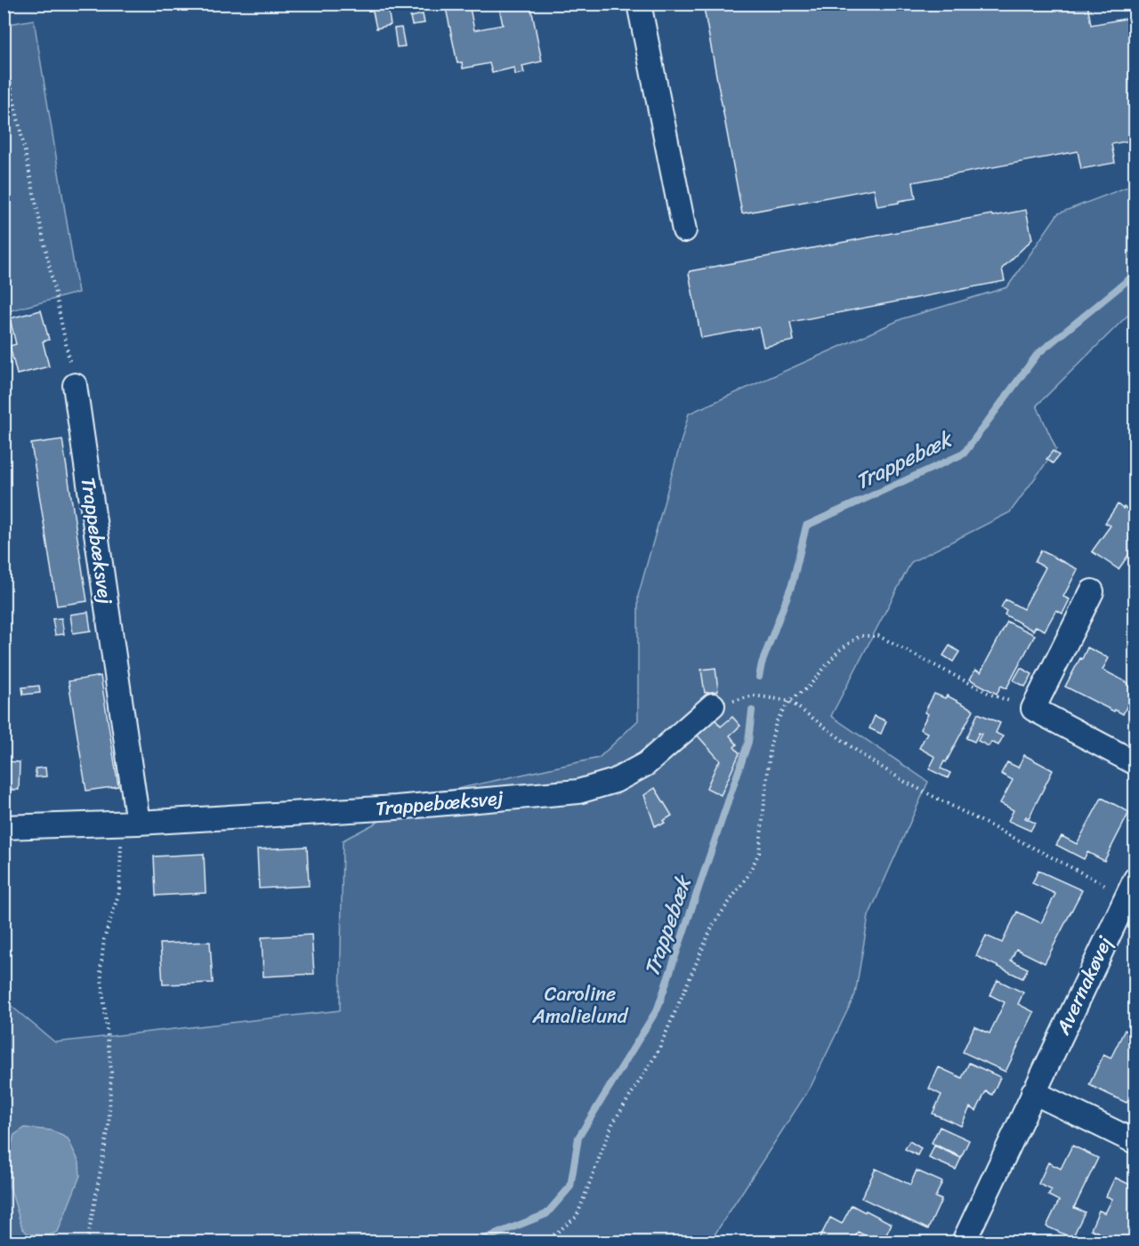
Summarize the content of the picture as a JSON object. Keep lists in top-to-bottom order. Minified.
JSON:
{"streets":{"street":["Trappebæksvej","Avernakøvej"]},"water":["Trappebæk"],"parks":["Caroline Amalielund"]}
